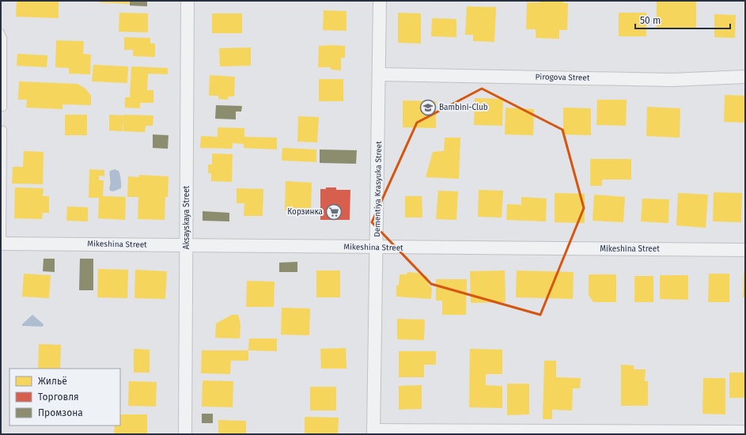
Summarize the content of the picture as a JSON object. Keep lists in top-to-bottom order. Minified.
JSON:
{"streets":{"street":["Pirogova Street","Dementiya Krasyuka Street","Aksayskaya Street","Mikeshina Street"]},"crossings":[["Pirogova Street","Dementiya Krasyuka Street"],["Dementiya Krasyuka Street","Mikeshina Street"],["Aksayskaya Street","Mikeshina Street"]],"places":{"school or university":["Bambini-Club"],"supermarket":["Корзинка"]},"legend":["Жильё","Торговля","Промзона"],"scale_bar":"50 m"}
